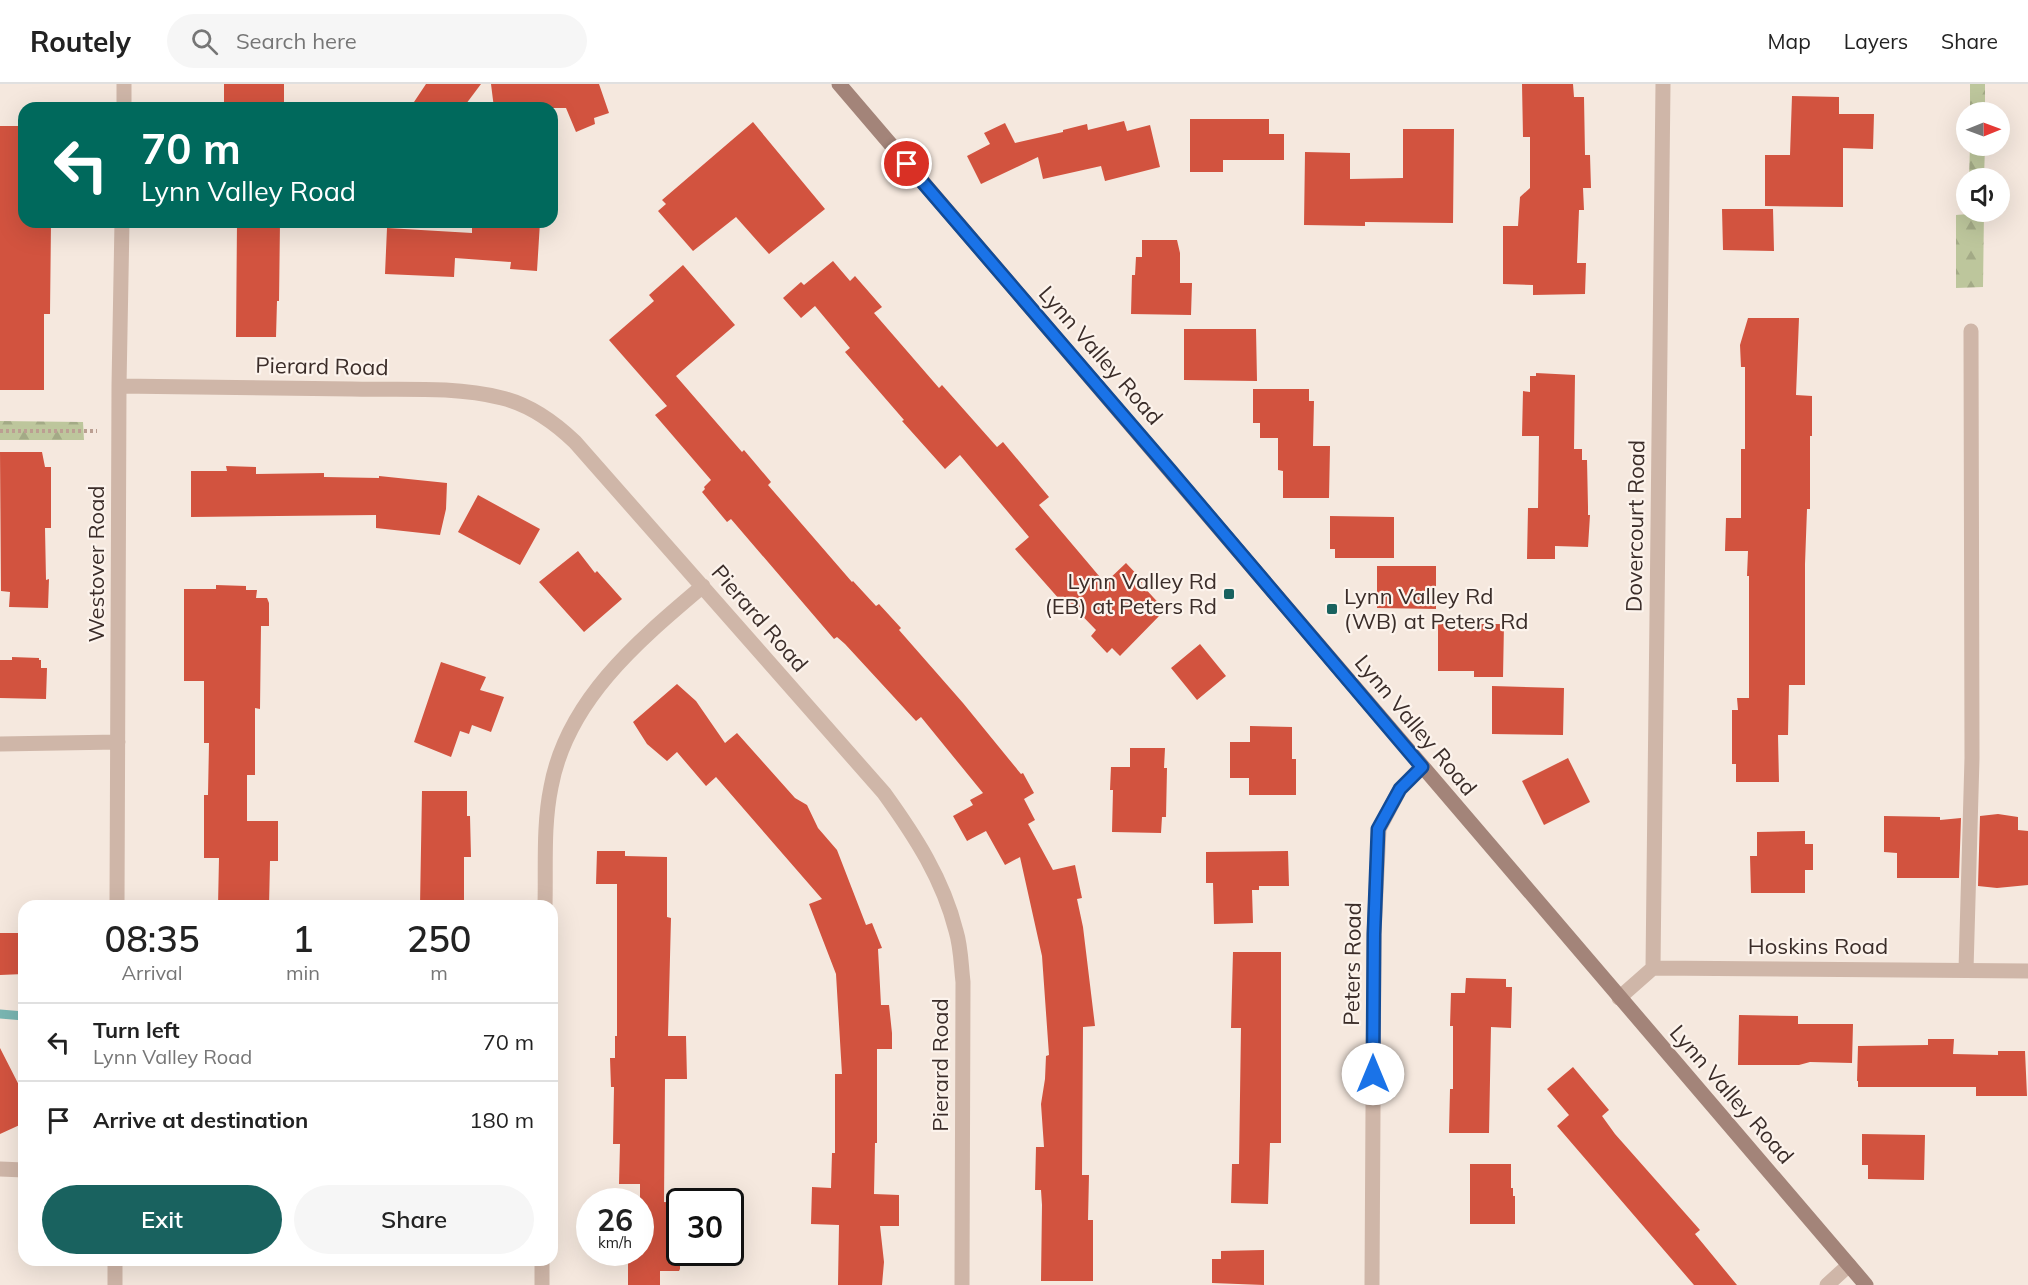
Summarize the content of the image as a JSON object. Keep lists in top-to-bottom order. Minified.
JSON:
{"streets":{"street":["Lynn Valley Road","Pierard Road","Dovercourt Road","Westover Road","Hoskins Road","Peters Road"]},"crossings":[["Lynn Valley Road","Peters Road"],["Pierard Road","Westover Road"],["Dovercourt Road","Hoskins Road"]],"places":{"transit":["Lynn Valley Rd (EB) at Peters Rd","Lynn Valley Rd (WB) at Peters Rd"]},"north":"right","page":{"header":"Routely","search":"Search here","nav":["Map","Layers","Share"],"turn":["70 m","Lynn Valley Road"],"eta":["08:35","Arrival","1","min","250","m"],"list":[{"name":"Turn left","note":"Lynn Valley Road","value":"70 m"},{"name":"Arrive at destination","value":"180 m"}],"buttons":["Exit","Share"],"speed":"26 km/h","limit":"30"}}
